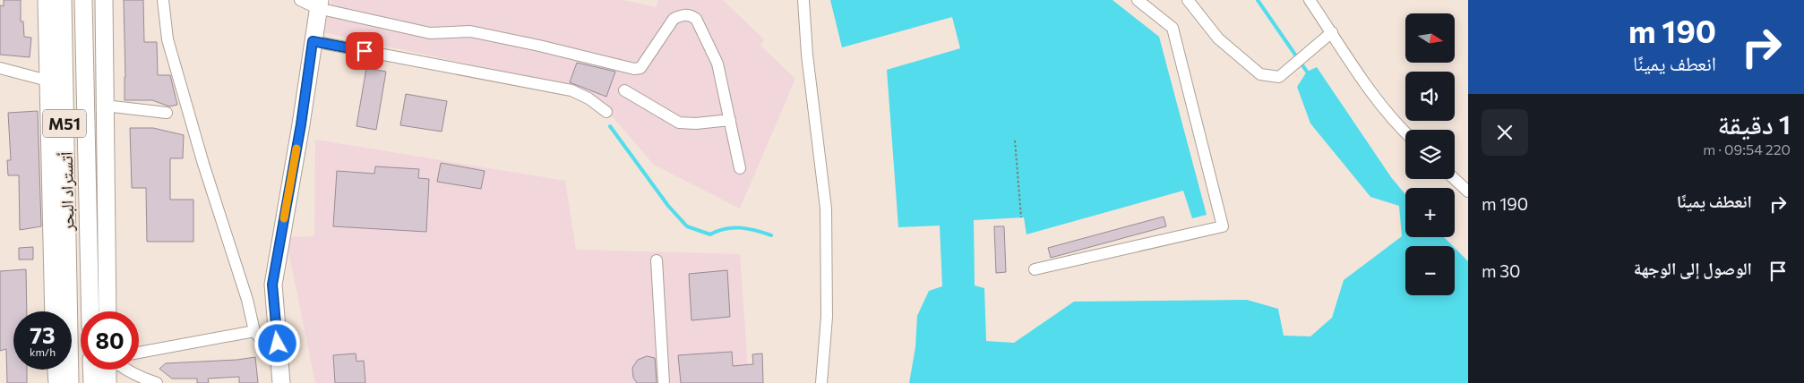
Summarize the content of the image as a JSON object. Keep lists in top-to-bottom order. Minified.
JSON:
{"streets":{"highway":["M51","أتستراد البحر"]},"north":"right","page":{"turn":["190 m","انعطف يمينًا"],"map_buttons":["+","−"],"heading":["1 دقيقة","220 m · 09:54"],"list":[{"name":"انعطف يمينًا","value":"190 m"},{"name":"الوصول إلى الوجهة","value":"30 m"}],"speed":"73 km/h","limit":"80"}}
